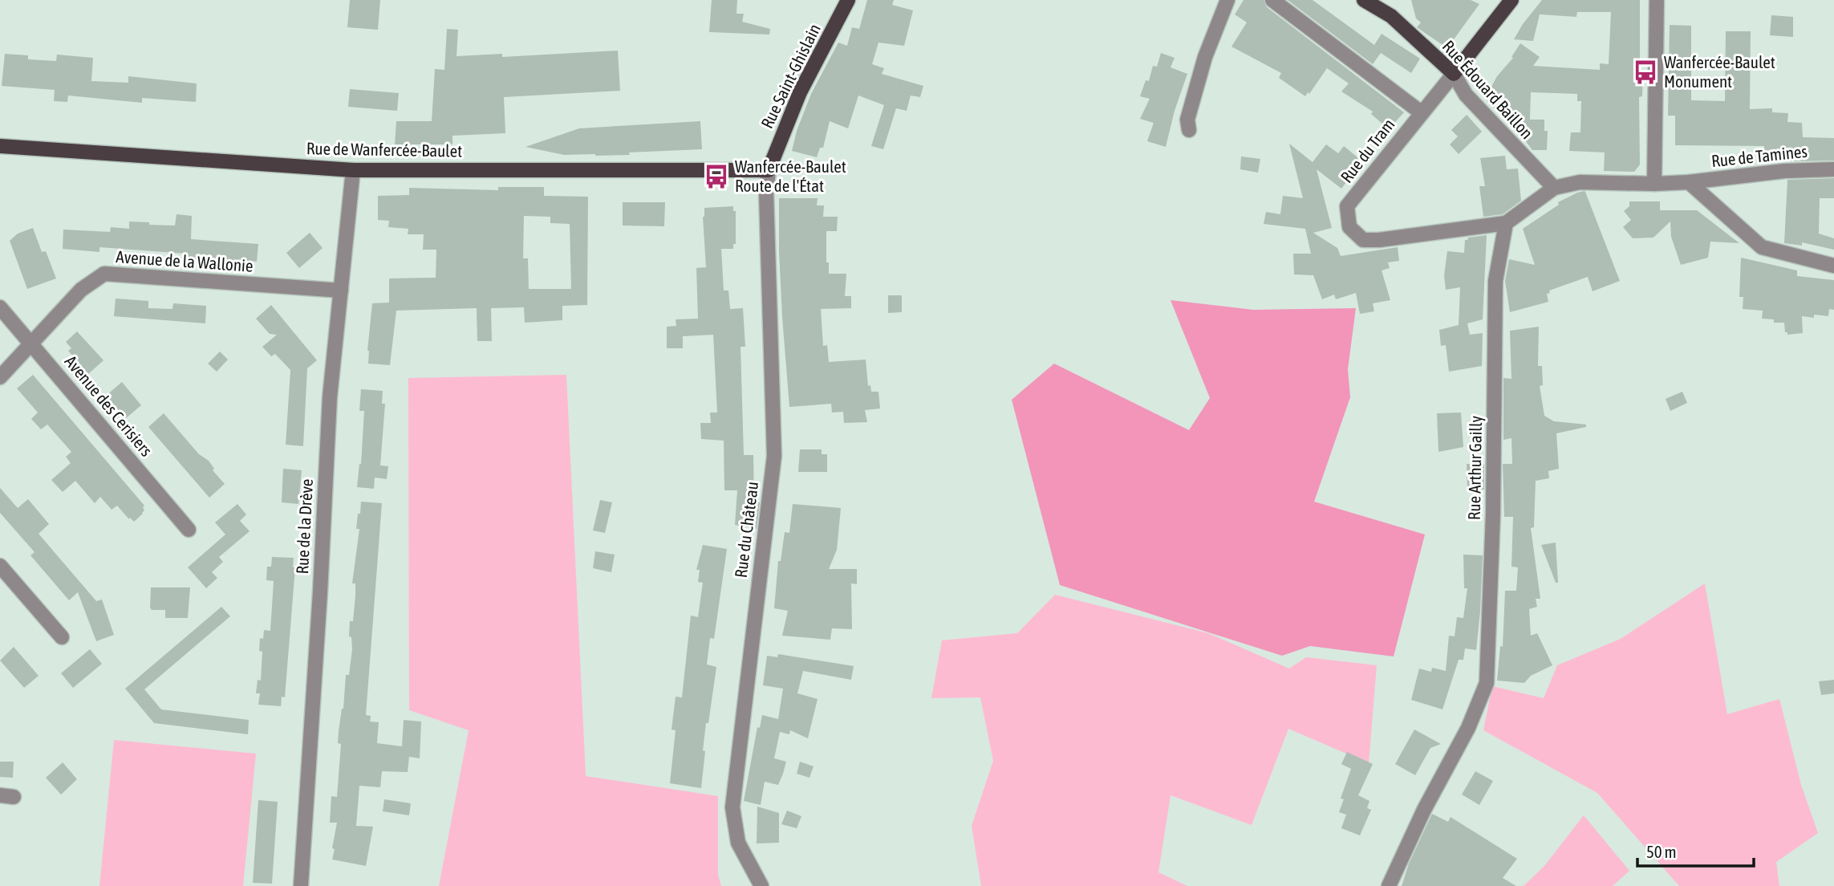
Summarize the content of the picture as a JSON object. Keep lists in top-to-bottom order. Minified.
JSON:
{"streets":{"main road":["Rue Saint-Ghislain","Rue Édouard Baillon","Rue de Wanfercée-Baulet","Rue du Tram"],"street":["Rue de Tamines","Avenue de la Wallonie","Avenue des Cerisiers","Rue Arthur Gailly","Rue de la Drève","Rue du Château"]},"crossings":[["Rue Saint-Ghislain","Rue de Wanfercée-Baulet"],["Rue Saint-Ghislain","Rue du Château"],["Rue Édouard Baillon","Rue du Tram"],["Rue de Wanfercée-Baulet","Rue de la Drève"],["Rue de Wanfercée-Baulet","Rue du Château"],["Rue du Tram","Rue Arthur Gailly"],["Avenue de la Wallonie","Avenue des Cerisiers"],["Avenue de la Wallonie","Rue de la Drève"]],"places":{"bus stop":["Wanfercée-Baulet Monument","Wanfercée-Baulet Route de l'État"]},"scale_bar":"50 m"}
